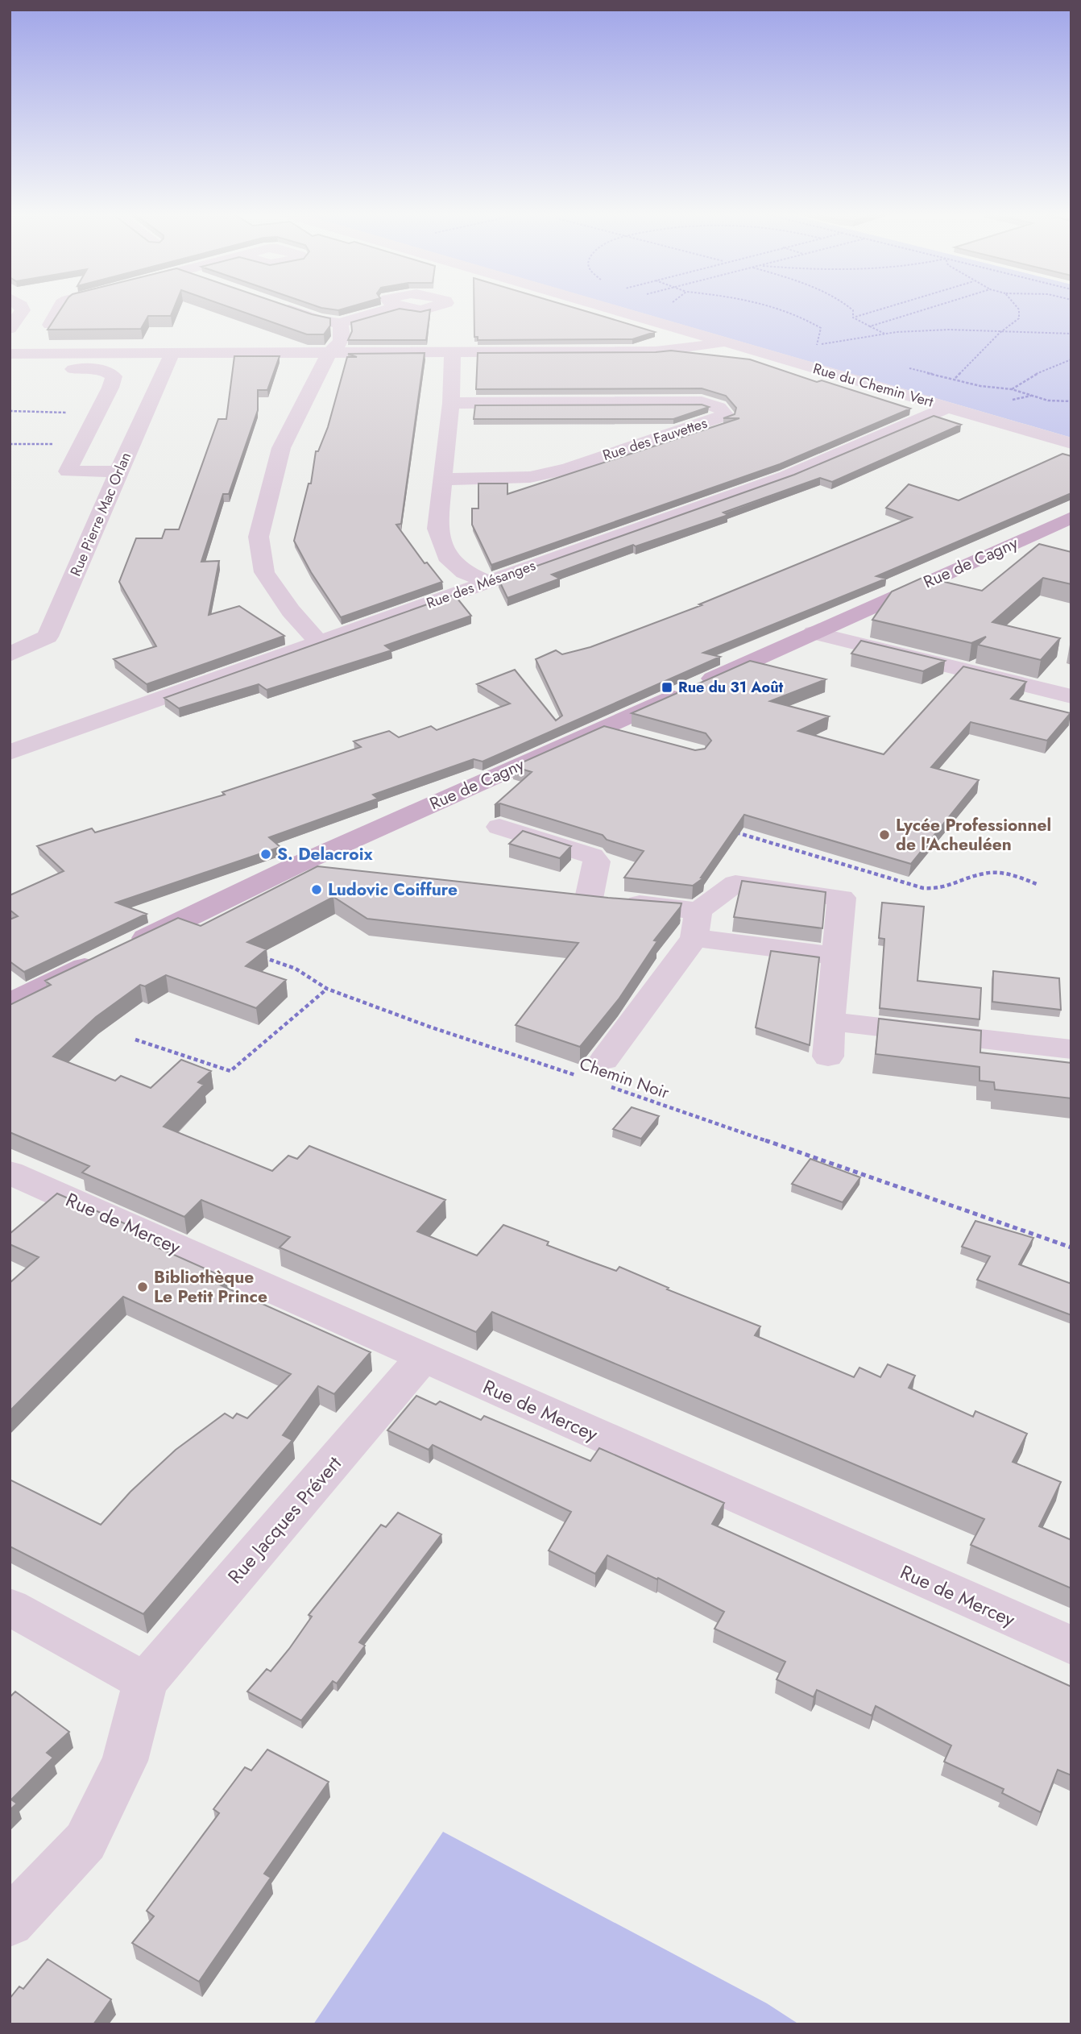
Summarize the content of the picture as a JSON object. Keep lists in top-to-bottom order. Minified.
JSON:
{"streets":{"main road":["Rue de Cagny"],"street":["Rue du Chemin Vert","Rue des Fauvettes","Rue Pierre Mac Orlan","Rue des Mésanges","Rue de Mercey","Rue Jacques Prévert"],"path":["Chemin Noir"]},"crossings":[["Rue du Chemin Vert","Rue des Mésanges"],["Rue de Mercey","Rue Jacques Prévert"]],"places":{"transit":["Rue du 31 Août"],"other":["Lycée Professionnel de l'Acheuléen","S. Delacroix","Ludovic Coiffure","Bibliothèque Le Petit Prince"]}}
